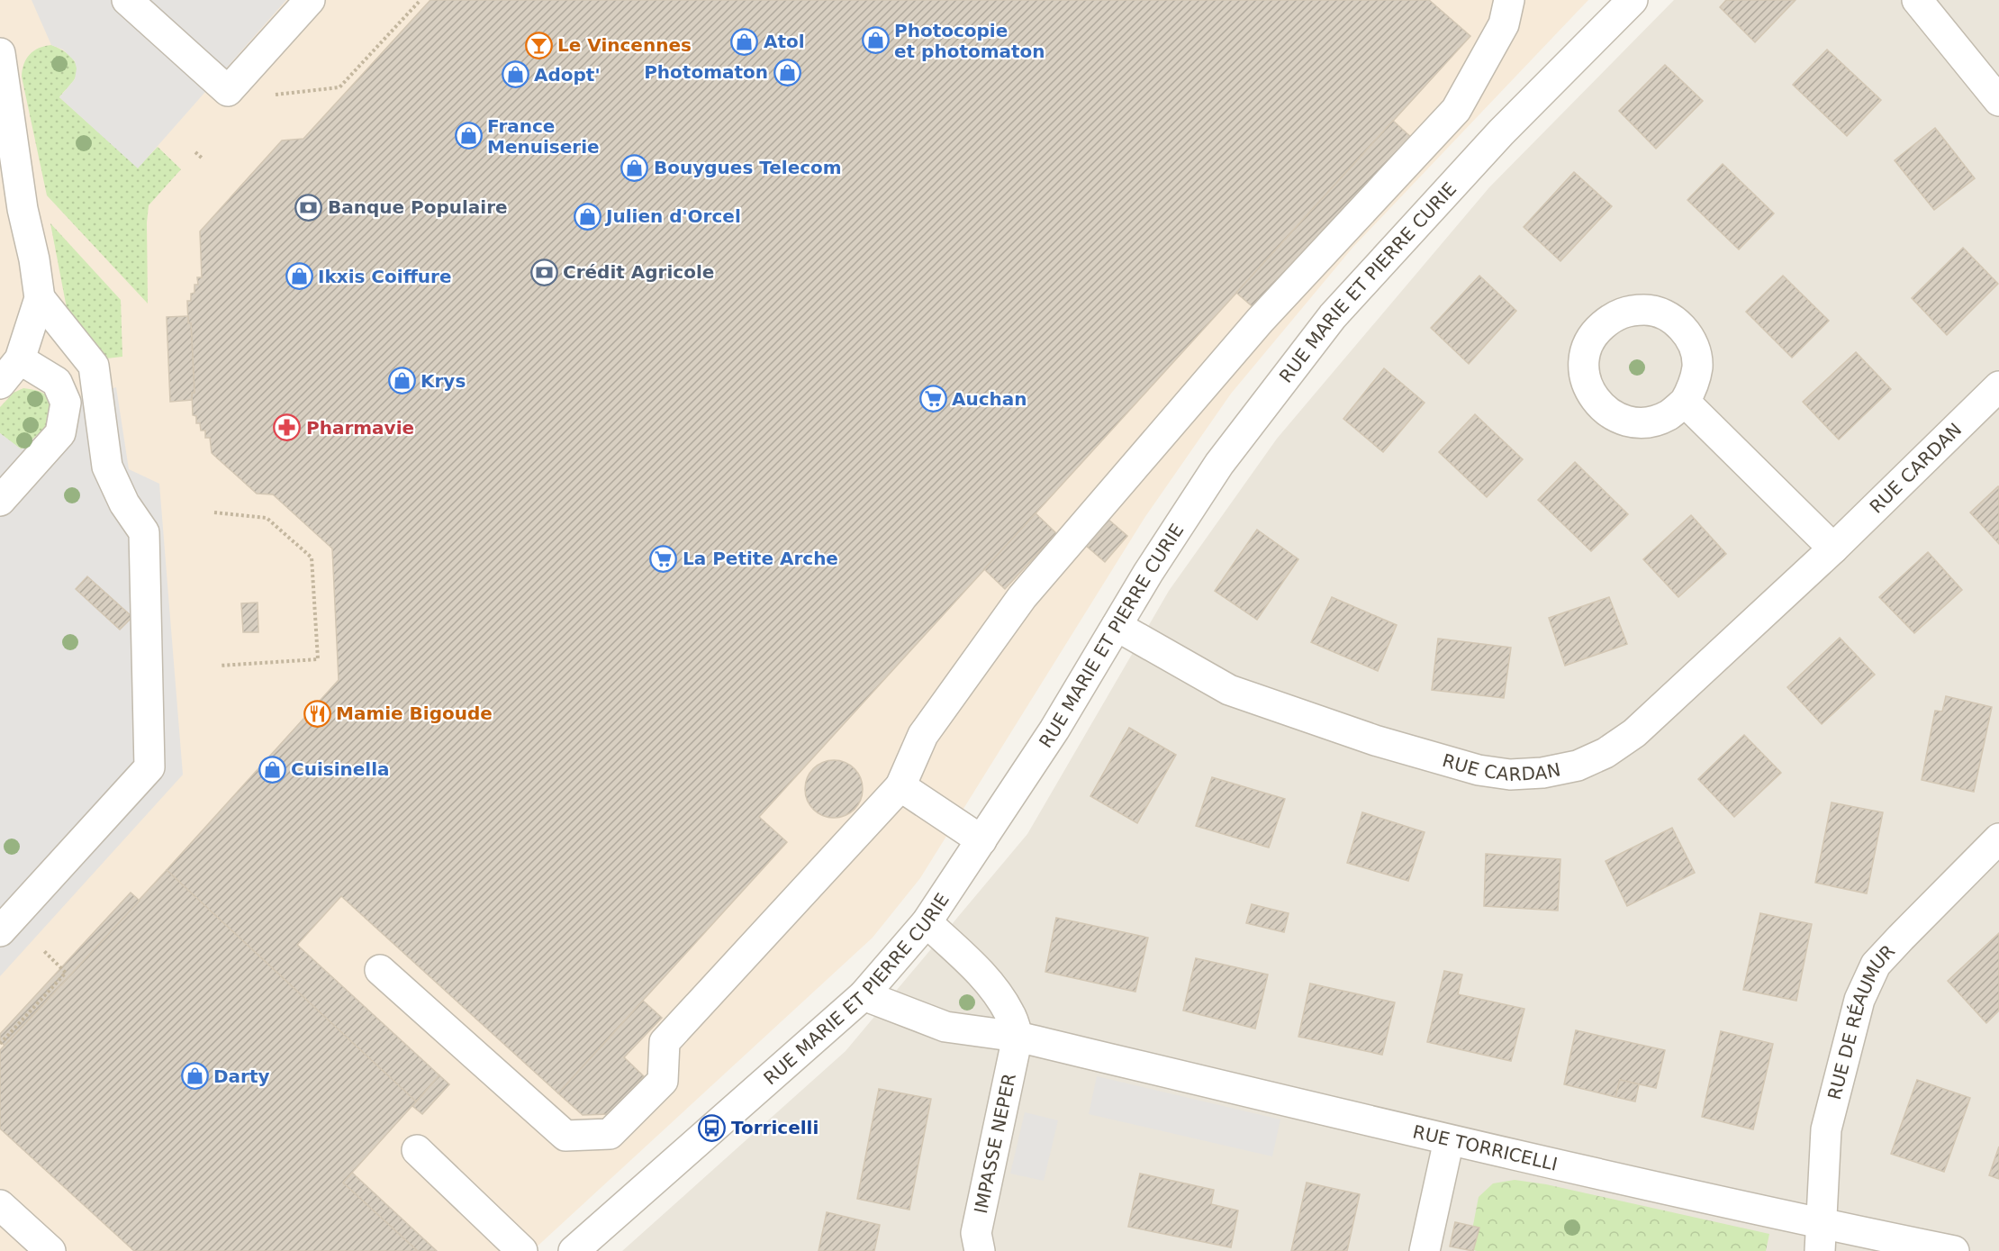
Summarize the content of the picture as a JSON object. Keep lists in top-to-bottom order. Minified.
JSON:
{"streets":{"street":["RUE MARIE ET PIERRE CURIE","RUE CARDAN","RUE DE RÉAUMUR","IMPASSE NEPER","RUE TORRICELLI"]},"crossings":[["RUE MARIE ET PIERRE CURIE","RUE CARDAN"],["RUE MARIE ET PIERRE CURIE","RUE TORRICELLI"],["RUE DE RÉAUMUR","RUE TORRICELLI"],["IMPASSE NEPER","RUE TORRICELLI"]],"places":{"shop":["Photocopie et photomaton","Atol","Photomaton","Adopt'","France Menuiserie","Bouygues Telecom","Julien d'Orcel","Ikxis Coiffure","Krys","Cuisinella","Darty"],"bar":["Le Vincennes"],"bank":["Banque Populaire","Crédit Agricole"],"supermarket":["Auchan","La Petite Arche"],"pharmacy":["Pharmavie"],"restaurant":["Mamie Bigoude"],"bus stop":["Torricelli"]}}
